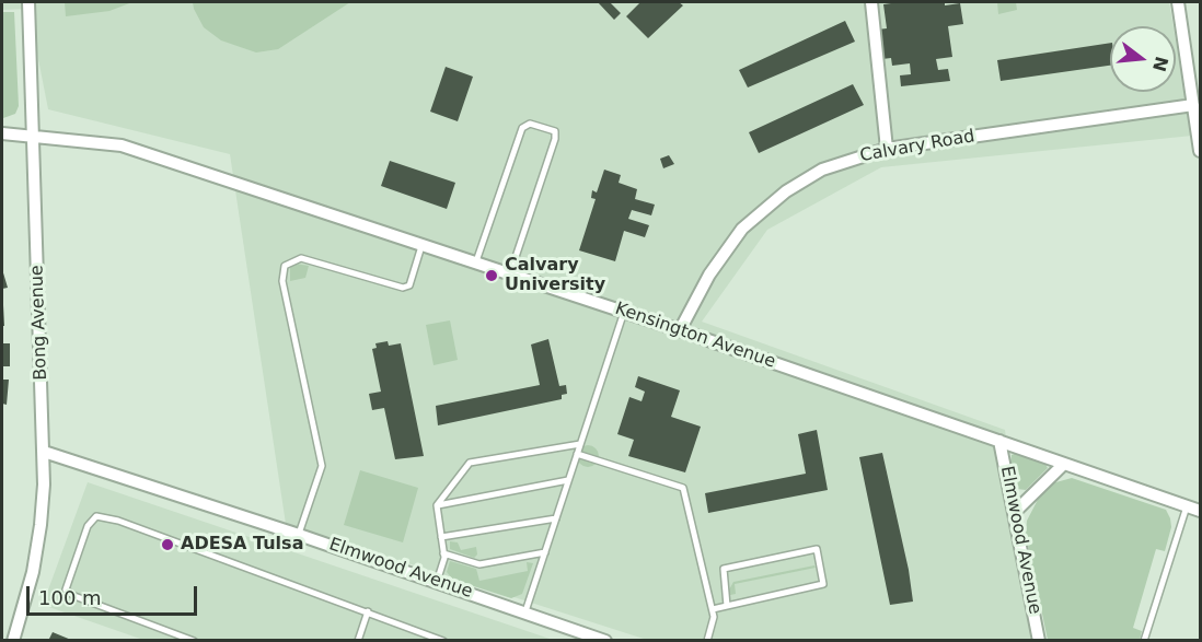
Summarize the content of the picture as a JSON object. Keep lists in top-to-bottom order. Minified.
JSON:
{"streets":{"street":["Calvary Road","Bong Avenue","Kensington Avenue","Elmwood Avenue"]},"crossings":[["Calvary Road","Kensington Avenue"],["Bong Avenue","Kensington Avenue"],["Bong Avenue","Elmwood Avenue"],["Kensington Avenue","Elmwood Avenue"]],"places":["Calvary University","ADESA Tulsa"],"scale_bar":"100 m","north":"right"}
